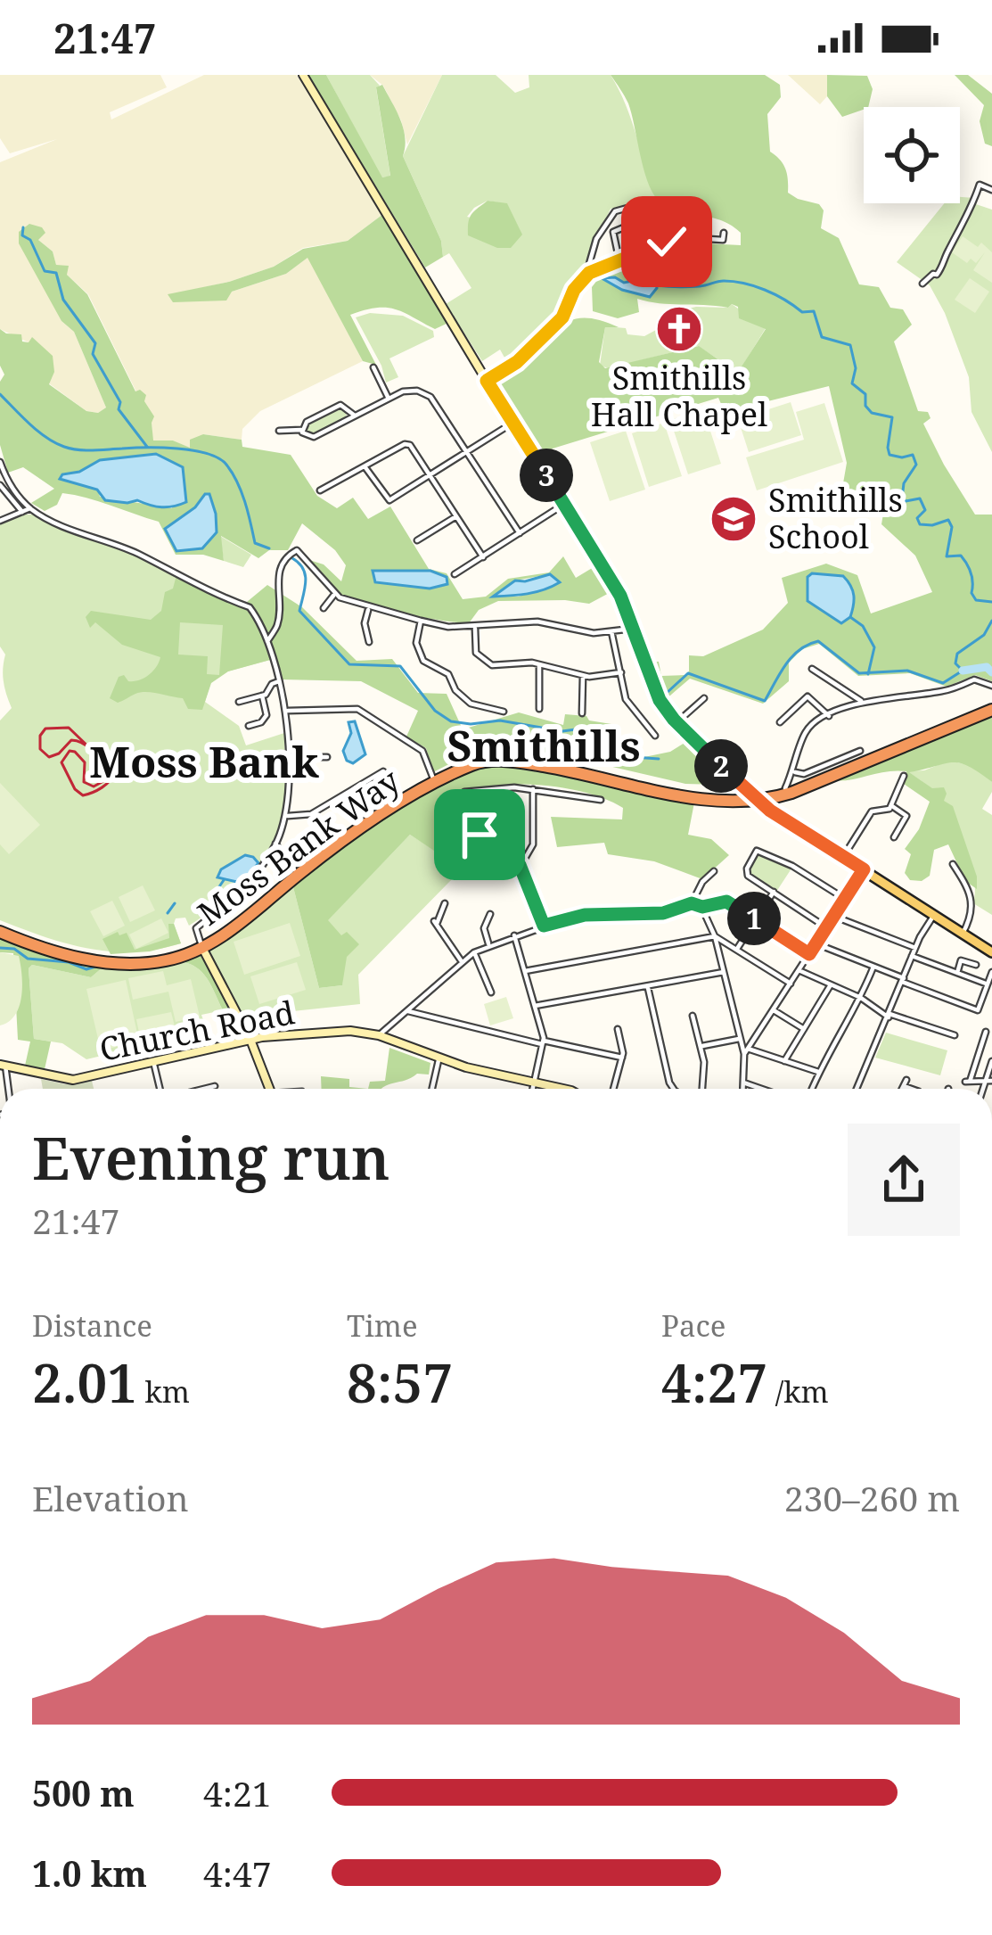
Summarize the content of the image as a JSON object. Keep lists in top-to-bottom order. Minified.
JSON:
{"streets":{"highway":["Moss Bank Way"],"street":["Church Road"]},"districts":["Smithills","Moss Bank"],"places":{"church":["Smithills Hall Chapel"],"school or university":["Smithills School"]},"page":{"status":"21:47","pins":["3","2","1"],"heading":["Evening run","21:47"],"stats":[["Distance","2.01 km"],["Time","8:57"],["Pace","4:27 /km"]],"chart":["Elevation","230–260 m"],"list":[{"name":"500 m","note":"4:21"},{"name":"1.0 km","note":"4:47"}]}}
